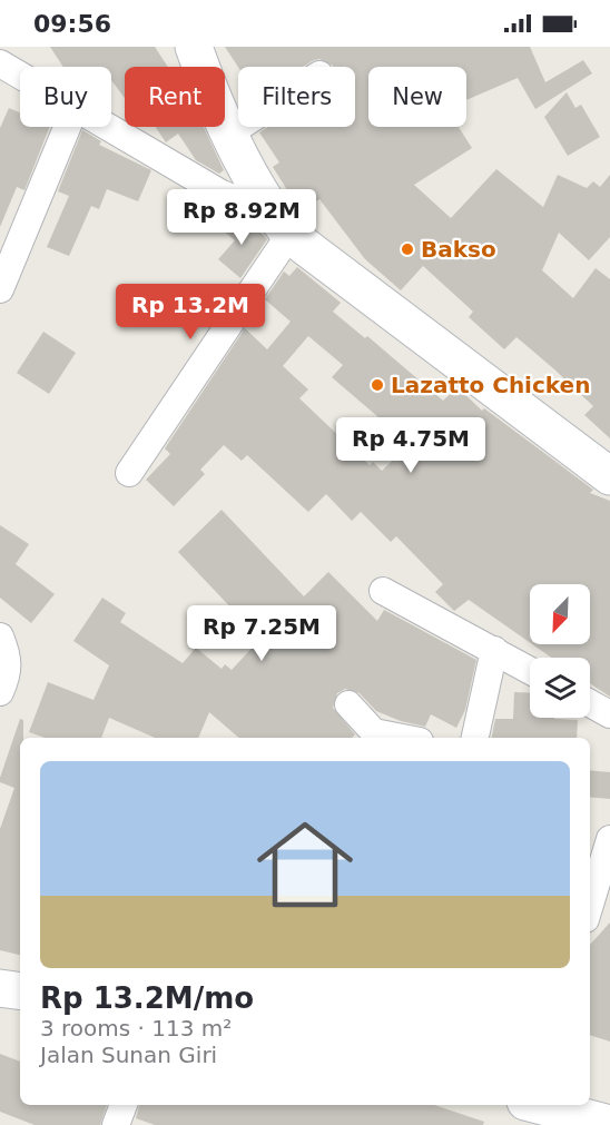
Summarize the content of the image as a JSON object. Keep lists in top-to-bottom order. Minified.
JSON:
{"places":["Bakso","Lazatto Chicken"],"north":"bottom left","page":{"status":"09:56","chip":["Buy","Rent","Filters","New"],"price":["Rp 8.92M","Rp 13.2M","Rp 4.75M","Rp 7.25M"],"list":[{"name":"Rp 13.2M/mo","note":"3 rooms · 113 m² · Jalan Sunan Giri"}]}}
